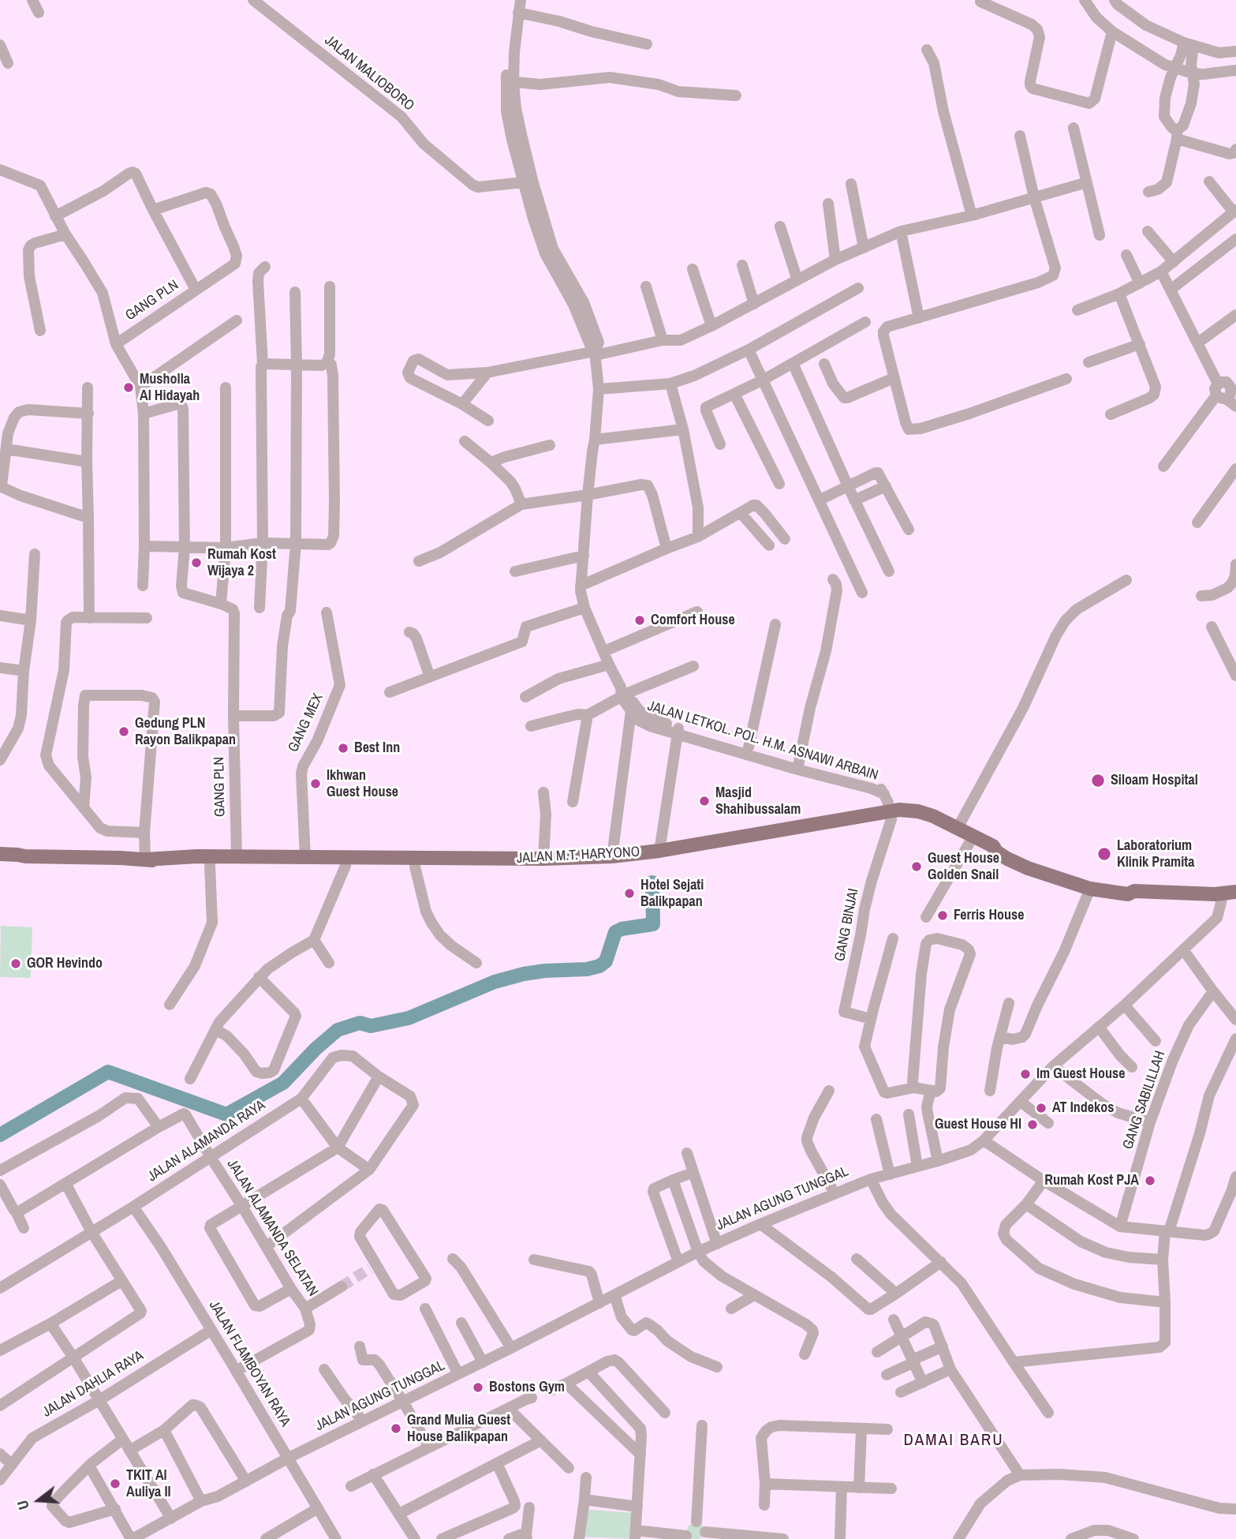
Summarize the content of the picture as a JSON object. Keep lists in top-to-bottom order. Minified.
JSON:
{"streets":{"main road":["JALAN M.T. HARYONO"],"street":["JALAN MALIOBORO","GANG PLN","GANG MEX","JALAN LETKOL. POL. H.M. ASNAWI ARBAIN","GANG BINJAI","GANG SABILILLAH","JALAN ALAMANDA RAYA","JALAN AGUNG TUNGGAL","JALAN ALAMANDA SELATAN","JALAN FLAMBOYAN RAYA","JALAN DAHLIA RAYA"]},"crossings":[["JALAN MALIOBORO","JALAN LETKOL. POL. H.M. ASNAWI ARBAIN"],["GANG PLN","JALAN M.T. HARYONO"],["GANG MEX","JALAN M.T. HARYONO"],["JALAN LETKOL. POL. H.M. ASNAWI ARBAIN","JALAN M.T. HARYONO"],["JALAN LETKOL. POL. H.M. ASNAWI ARBAIN","GANG BINJAI"],["JALAN M.T. HARYONO","GANG BINJAI"],["JALAN M.T. HARYONO","JALAN AGUNG TUNGGAL"],["JALAN ALAMANDA RAYA","JALAN ALAMANDA SELATAN"],["JALAN ALAMANDA RAYA","JALAN FLAMBOYAN RAYA"],["JALAN AGUNG TUNGGAL","JALAN FLAMBOYAN RAYA"],["JALAN ALAMANDA SELATAN","JALAN FLAMBOYAN RAYA"],["JALAN FLAMBOYAN RAYA","JALAN DAHLIA RAYA"]],"districts":["DAMAI BARU"],"places":["Musholla Al Hidayah","Rumah Kost Wijaya 2","Comfort House","Gedung PLN Rayon Balikpapan","Best Inn","Siloam Hospital","Ikhwan Guest House","Masjid Shahibussalam","Laboratorium Klinik Pramita","Guest House Golden Snail","Hotel Sejati Balikpapan","Ferris House","GOR Hevindo","Im Guest House","AT Indekos","Guest House HI","Rumah Kost PJA","Bostons Gym","Grand Mulia Guest House Balikpapan","TKIT Al Auliya II"],"north":"left"}
